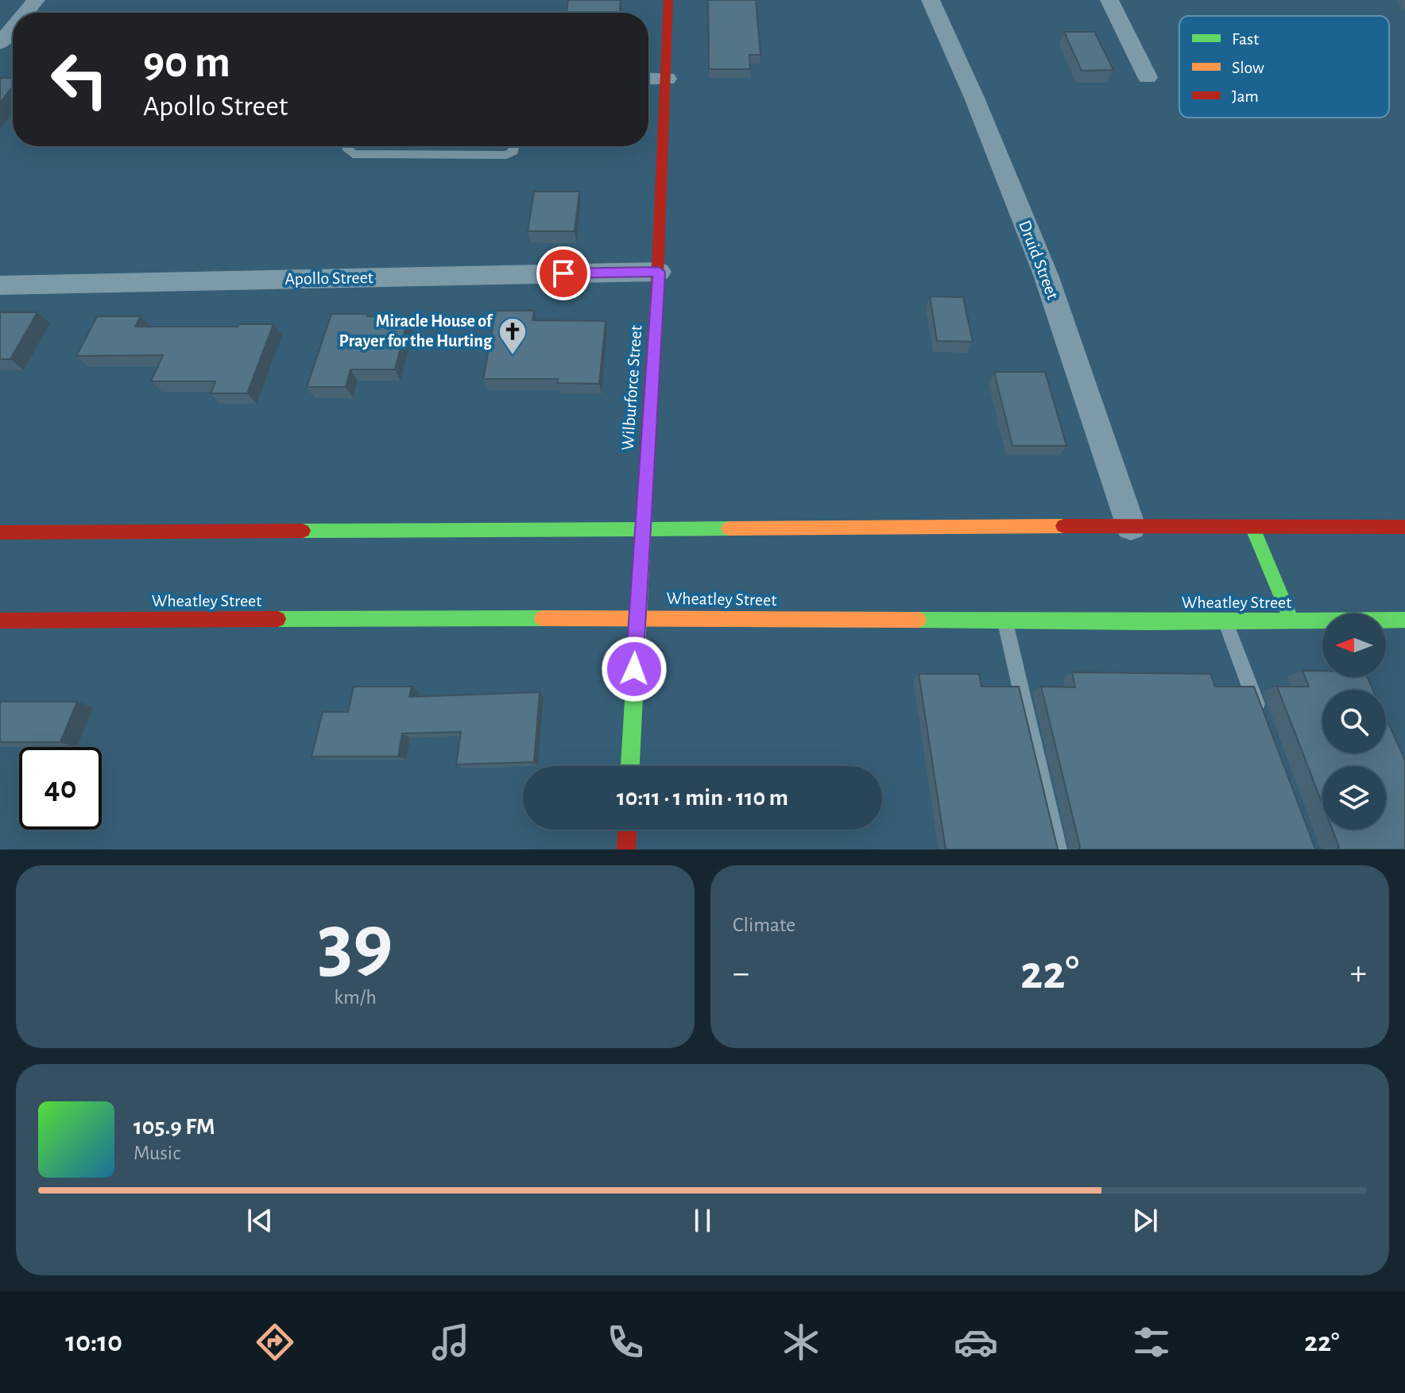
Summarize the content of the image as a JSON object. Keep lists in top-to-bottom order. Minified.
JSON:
{"streets":{"main road":["Wilburforce Street","Wheatley Street"],"street":["Druid Street","Apollo Street"]},"crossings":[["Apollo Street","Wilburforce Street"],["Wilburforce Street","Wheatley Street"]],"places":{"church":["Miracle House of Prayer for the Hurting"]},"legend":["Fast","Slow","Jam"],"north":"left","page":{"turn":["90 m","Apollo Street"],"limit":"40","trip":"10:11 · 1 min · 110 m","tile":[["39","km/h"],"Climate"],"heat":["−","22°","+"],"song":["105.9 FM","Music"],"tabs":["10:10","22°"]}}
